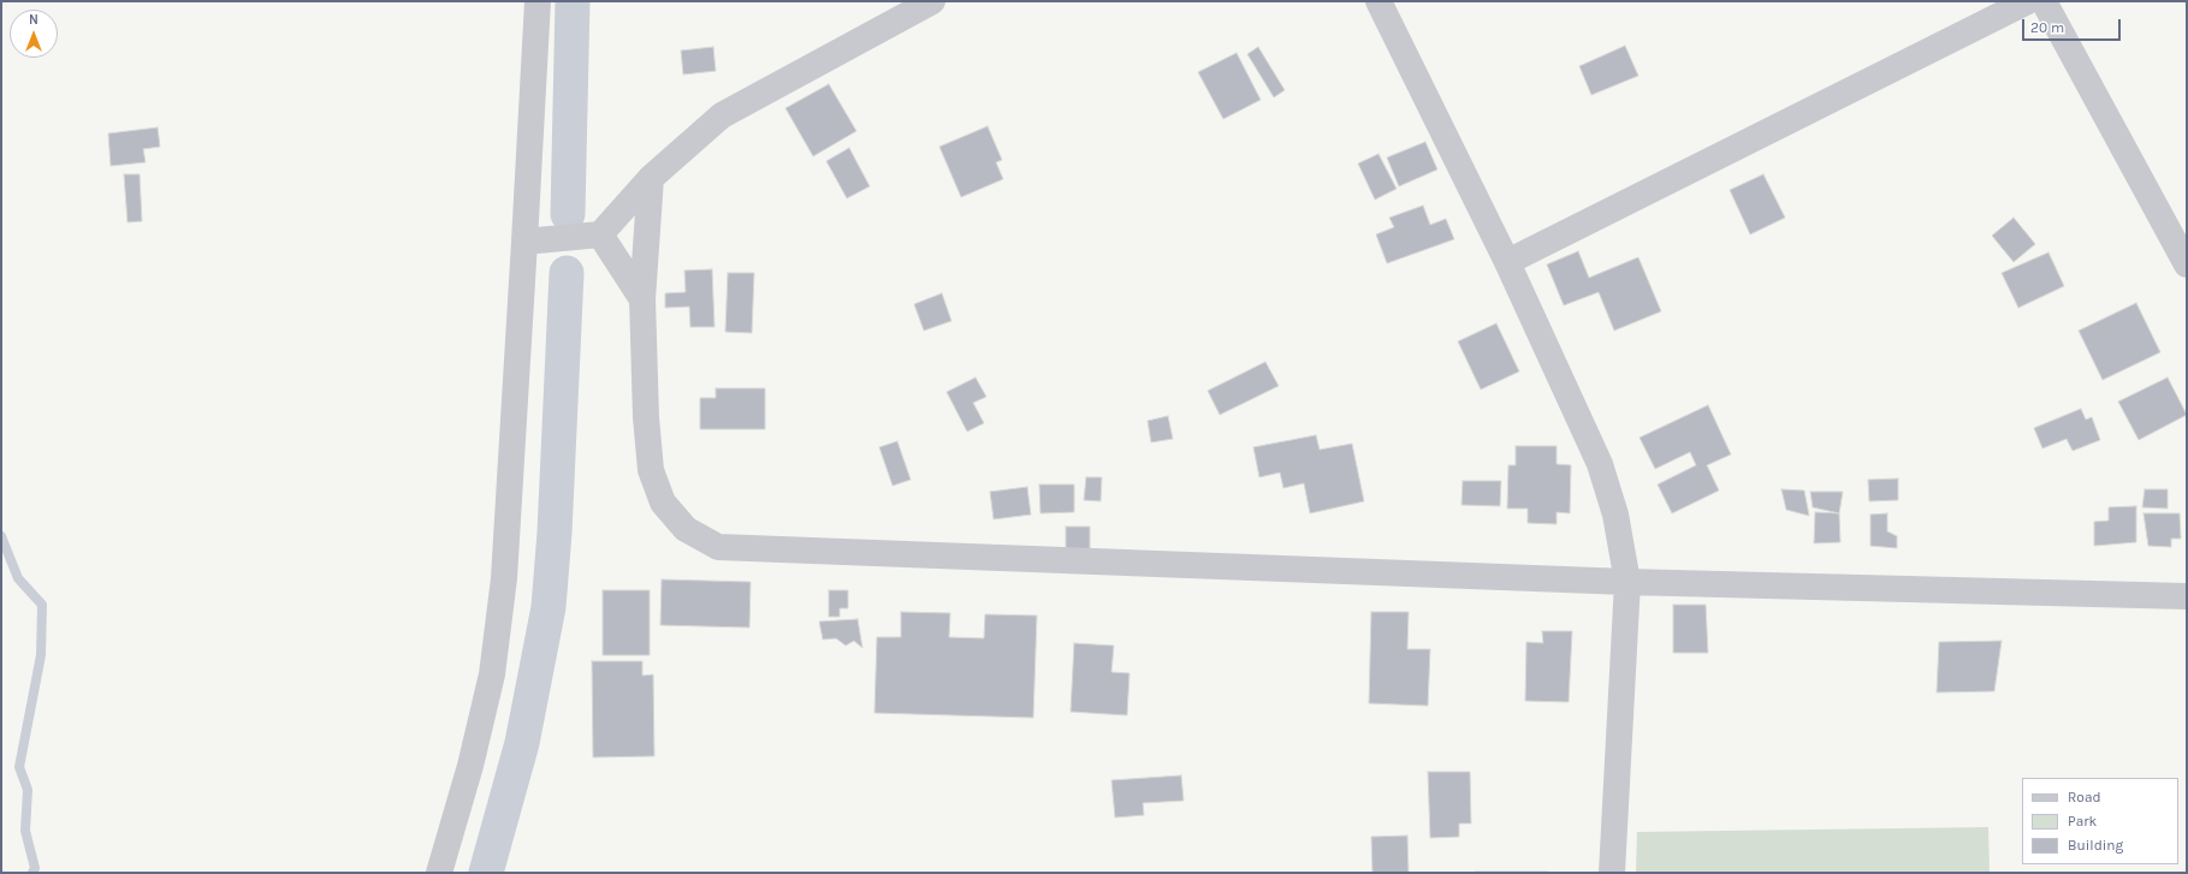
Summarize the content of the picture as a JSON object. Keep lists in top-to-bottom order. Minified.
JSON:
{"legend":["Road","Park","Building"],"scale_bar":"20 m","north":"top"}
